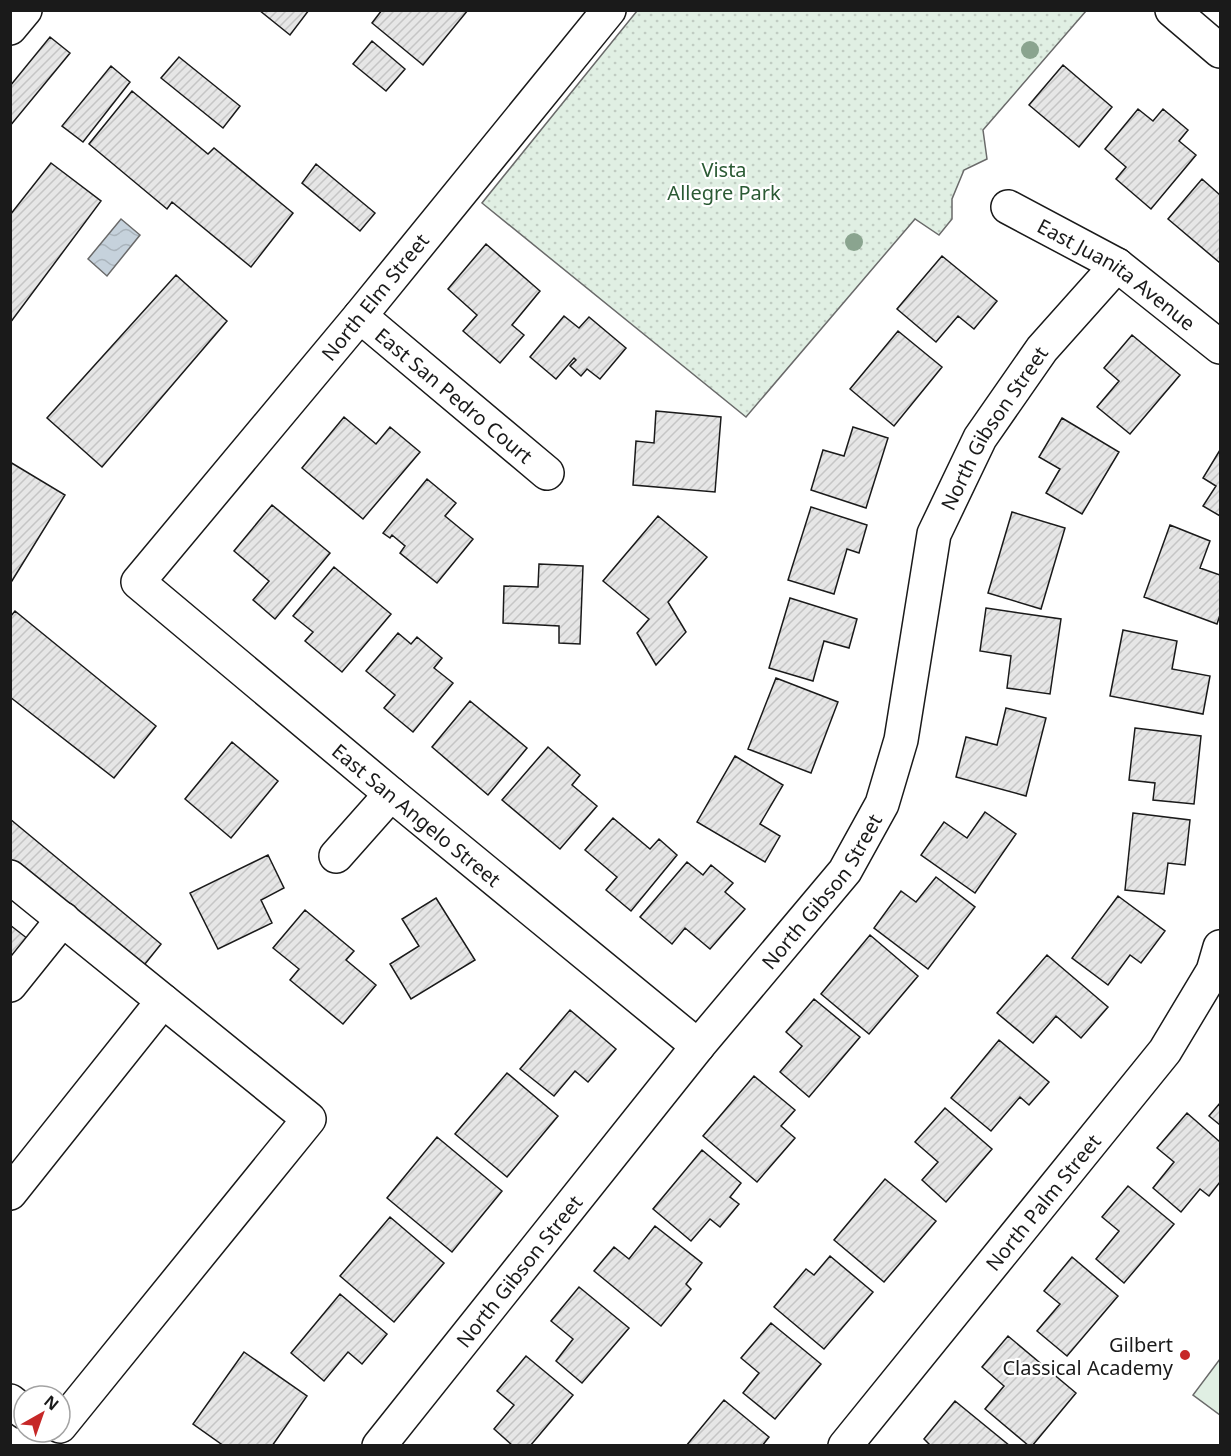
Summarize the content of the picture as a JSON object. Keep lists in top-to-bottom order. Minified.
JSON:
{"streets":{"street":["East Juanita Avenue","North Elm Street","East San Pedro Court","North Gibson Street","East San Angelo Street","North Palm Street"]},"crossings":[["East Juanita Avenue","North Gibson Street"],["North Elm Street","East San Pedro Court"],["North Elm Street","East San Angelo Street"],["North Gibson Street","East San Angelo Street"]],"parks":["Vista Allegre Park"],"places":["Gilbert Classical Academy"],"north":"top right"}
